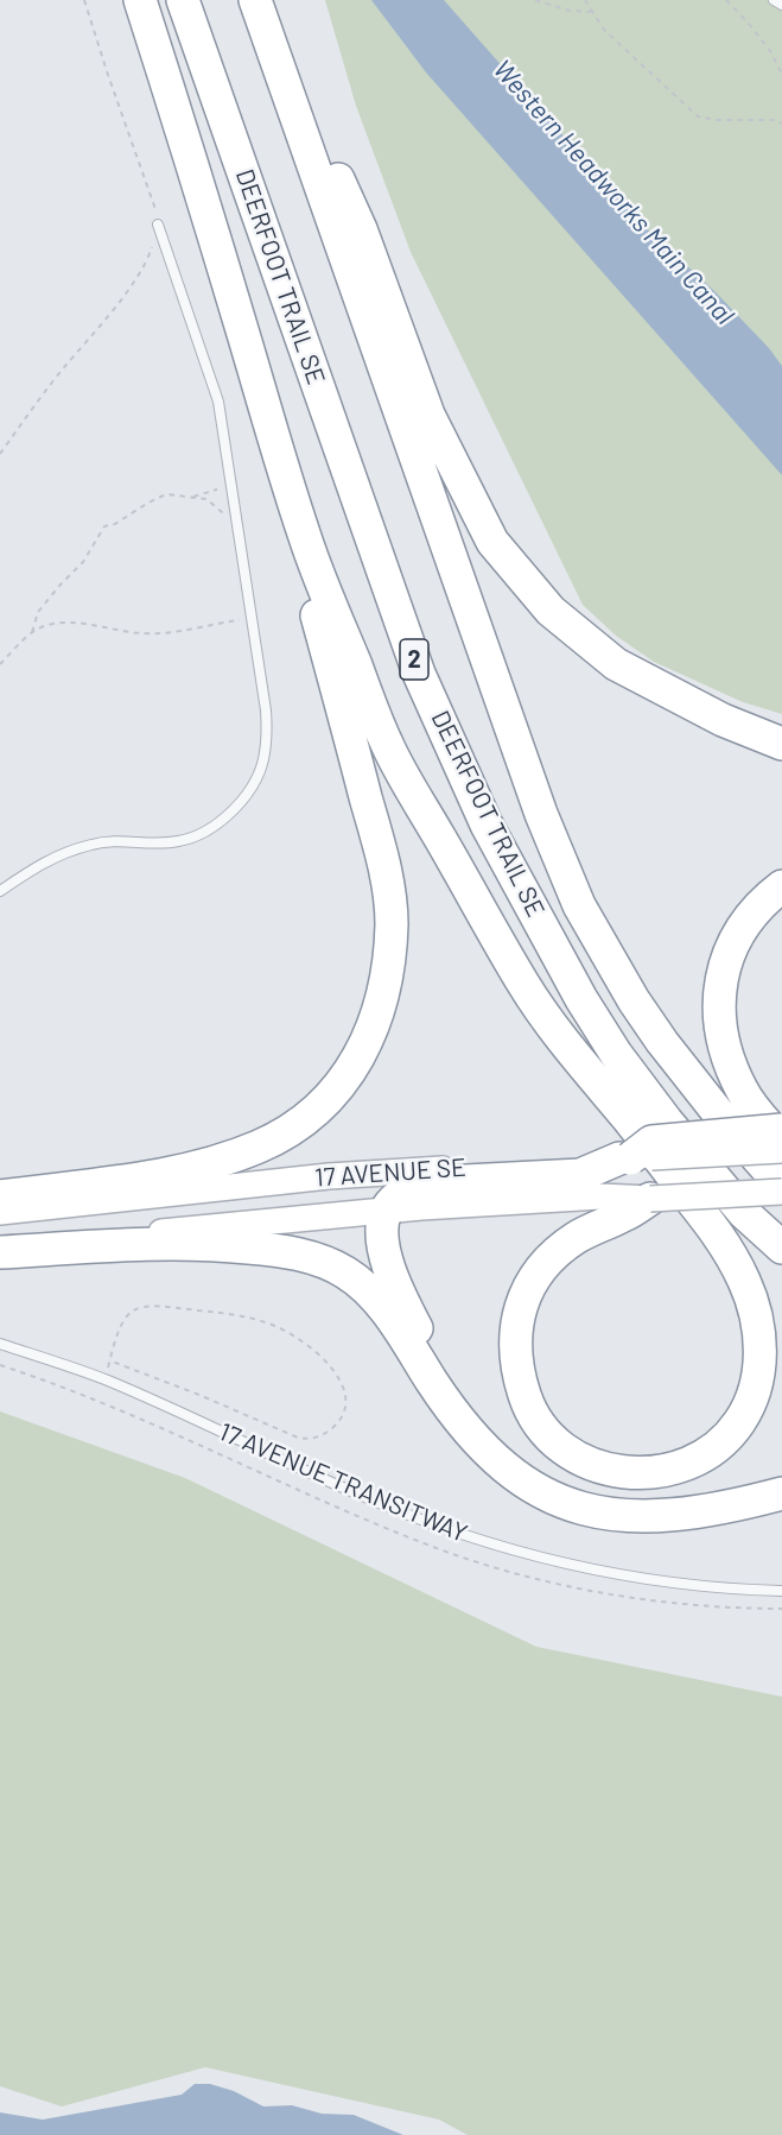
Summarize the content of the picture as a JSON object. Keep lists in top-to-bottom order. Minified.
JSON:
{"streets":{"highway":["DEERFOOT TRAIL SE","2"],"main road":["17 AVENUE SE"],"lane":["17 AVENUE TRANSITWAY"]},"crossings":[["DEERFOOT TRAIL SE","17 AVENUE SE"]],"water":["Western Headworks Main Canal"]}
